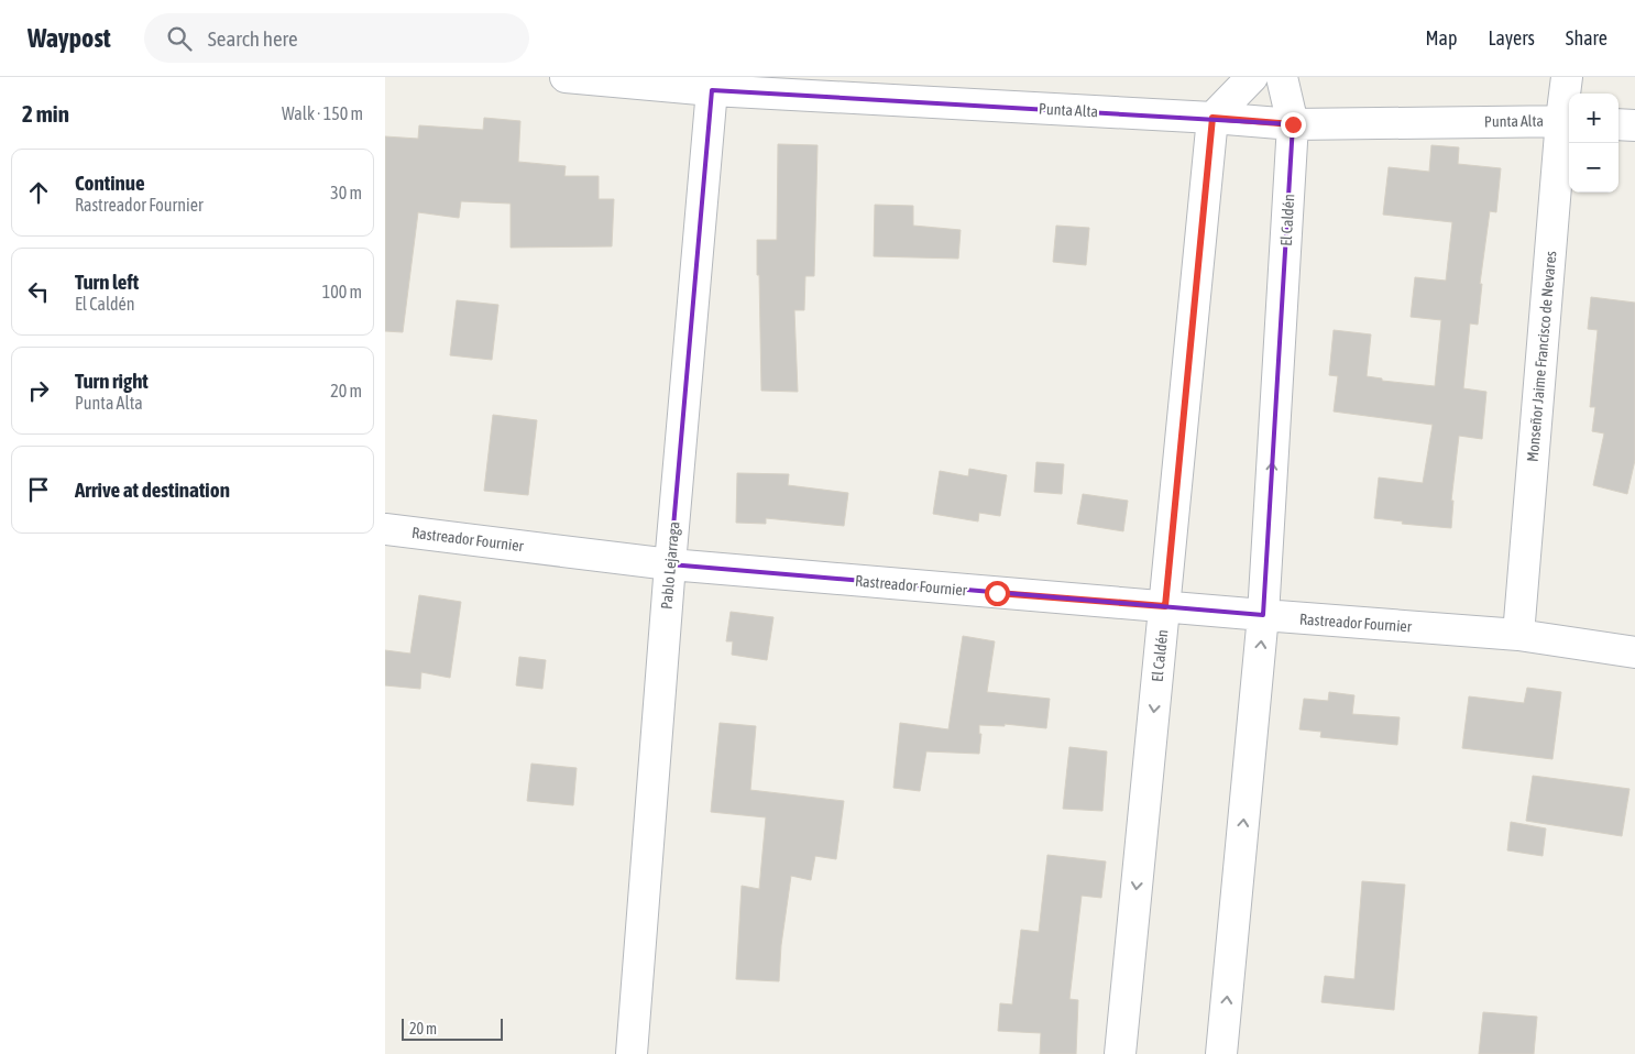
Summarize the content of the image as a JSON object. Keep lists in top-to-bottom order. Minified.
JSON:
{"streets":{"street":["Punta Alta","El Caldén","Monseñor Jaime Francisco de Nevares","Rastreador Fournier","Pablo Lejarraga"]},"crossings":[["Punta Alta","El Caldén"],["Punta Alta","Monseñor Jaime Francisco de Nevares"],["Punta Alta","Pablo Lejarraga"],["El Caldén","Rastreador Fournier"],["Monseñor Jaime Francisco de Nevares","Rastreador Fournier"],["Rastreador Fournier","Pablo Lejarraga"]],"scale_bar":"20 m","page":{"header":"Waypost","search":"Search here","nav":["Map","Layers","Share"],"heading":["2 min","Walk · 150 m"],"map_buttons":["+","−"],"list":[["Continue","Rastreador Fournier","30 m"],["Turn left","El Caldén","100 m"],["Turn right","Punta Alta","20 m"],"Arrive at destination"],"scale":"20 m"}}
